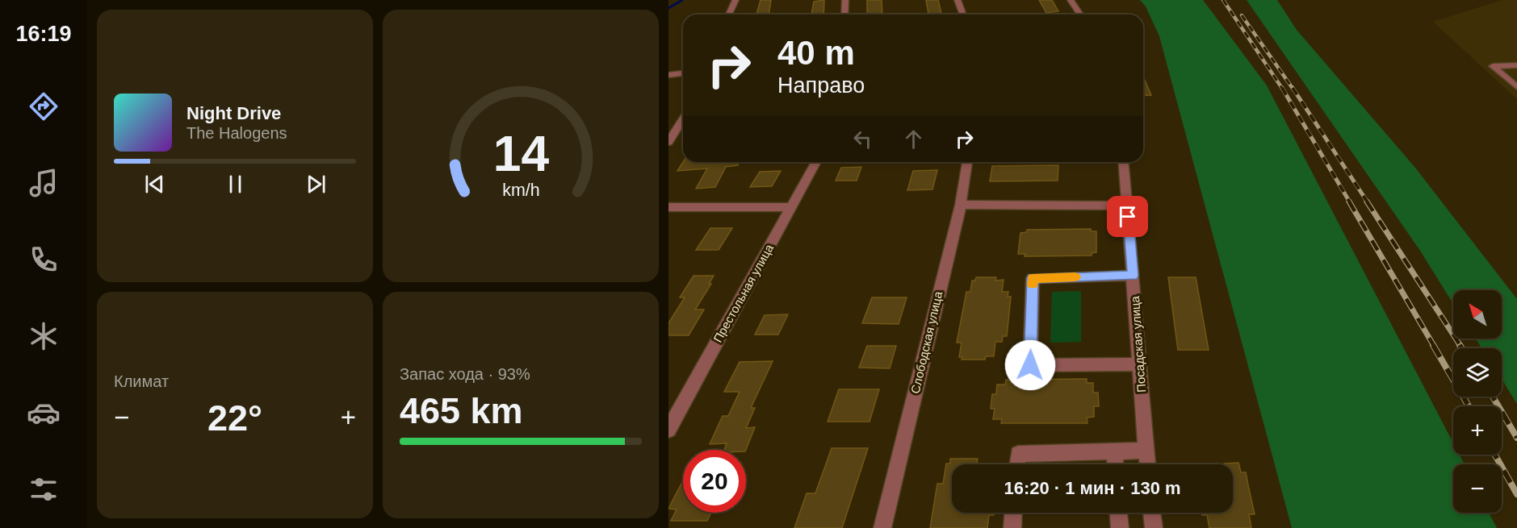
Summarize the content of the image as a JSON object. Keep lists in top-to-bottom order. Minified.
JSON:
{"streets":{"street":["Престольная улица","Слободская улица","Посадская улица"]},"north":"top left","page":{"tabs":"16:19","turn":["40 m","Направо"],"song":["Night Drive","The Halogens"],"map_buttons":["+","−"],"tile":["Климат",["Запас хода · 93%","465 km"]],"heat":["−","22°","+"],"limit":"20","trip":"16:20 · 1 мин · 130 m","gauge":["14","km/h"]}}
